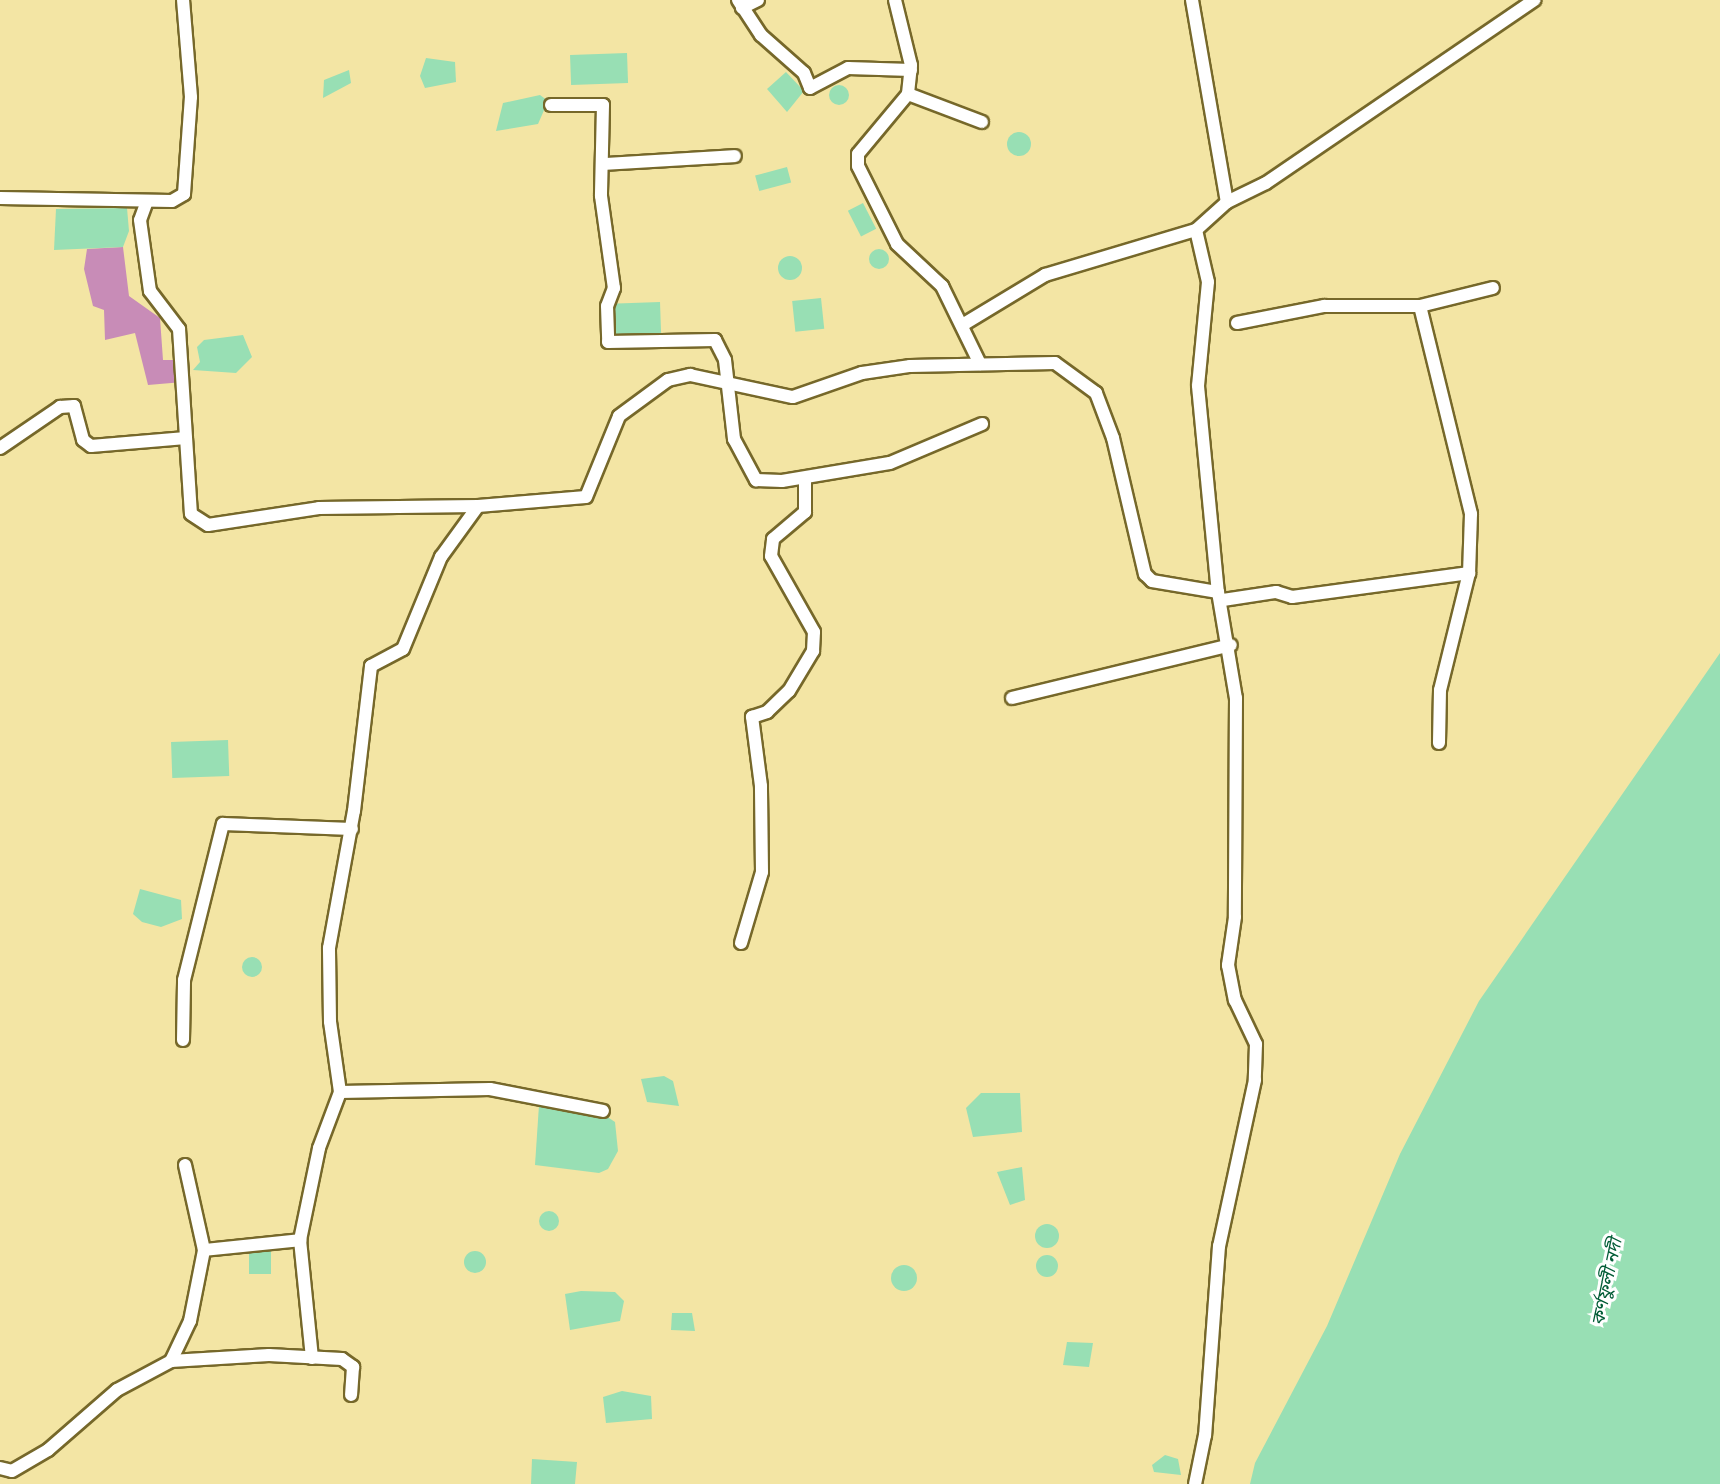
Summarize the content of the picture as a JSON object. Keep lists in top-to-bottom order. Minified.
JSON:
{"water":["কর্ণফুলী নদী"]}
